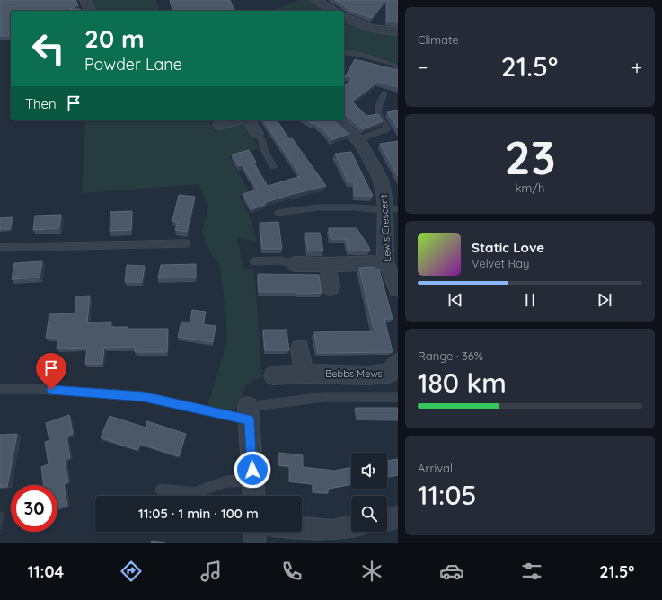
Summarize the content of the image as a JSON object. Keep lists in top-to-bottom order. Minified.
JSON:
{"streets":{"street":["Lewis Crescent","Bebbs Mews"]},"page":{"tile":["Climate",["23","km/h"],["Range · 36%","180 km"],["Arrival","11:05"]],"turn":["20 m","Powder Lane"],"heat":["−","21.5°","+"],"then":"Then","song":["Static Love","Velvet Ray"],"limit":"30","trip":"11:05 · 1 min · 100 m","tabs":["11:04","21.5°"]}}
